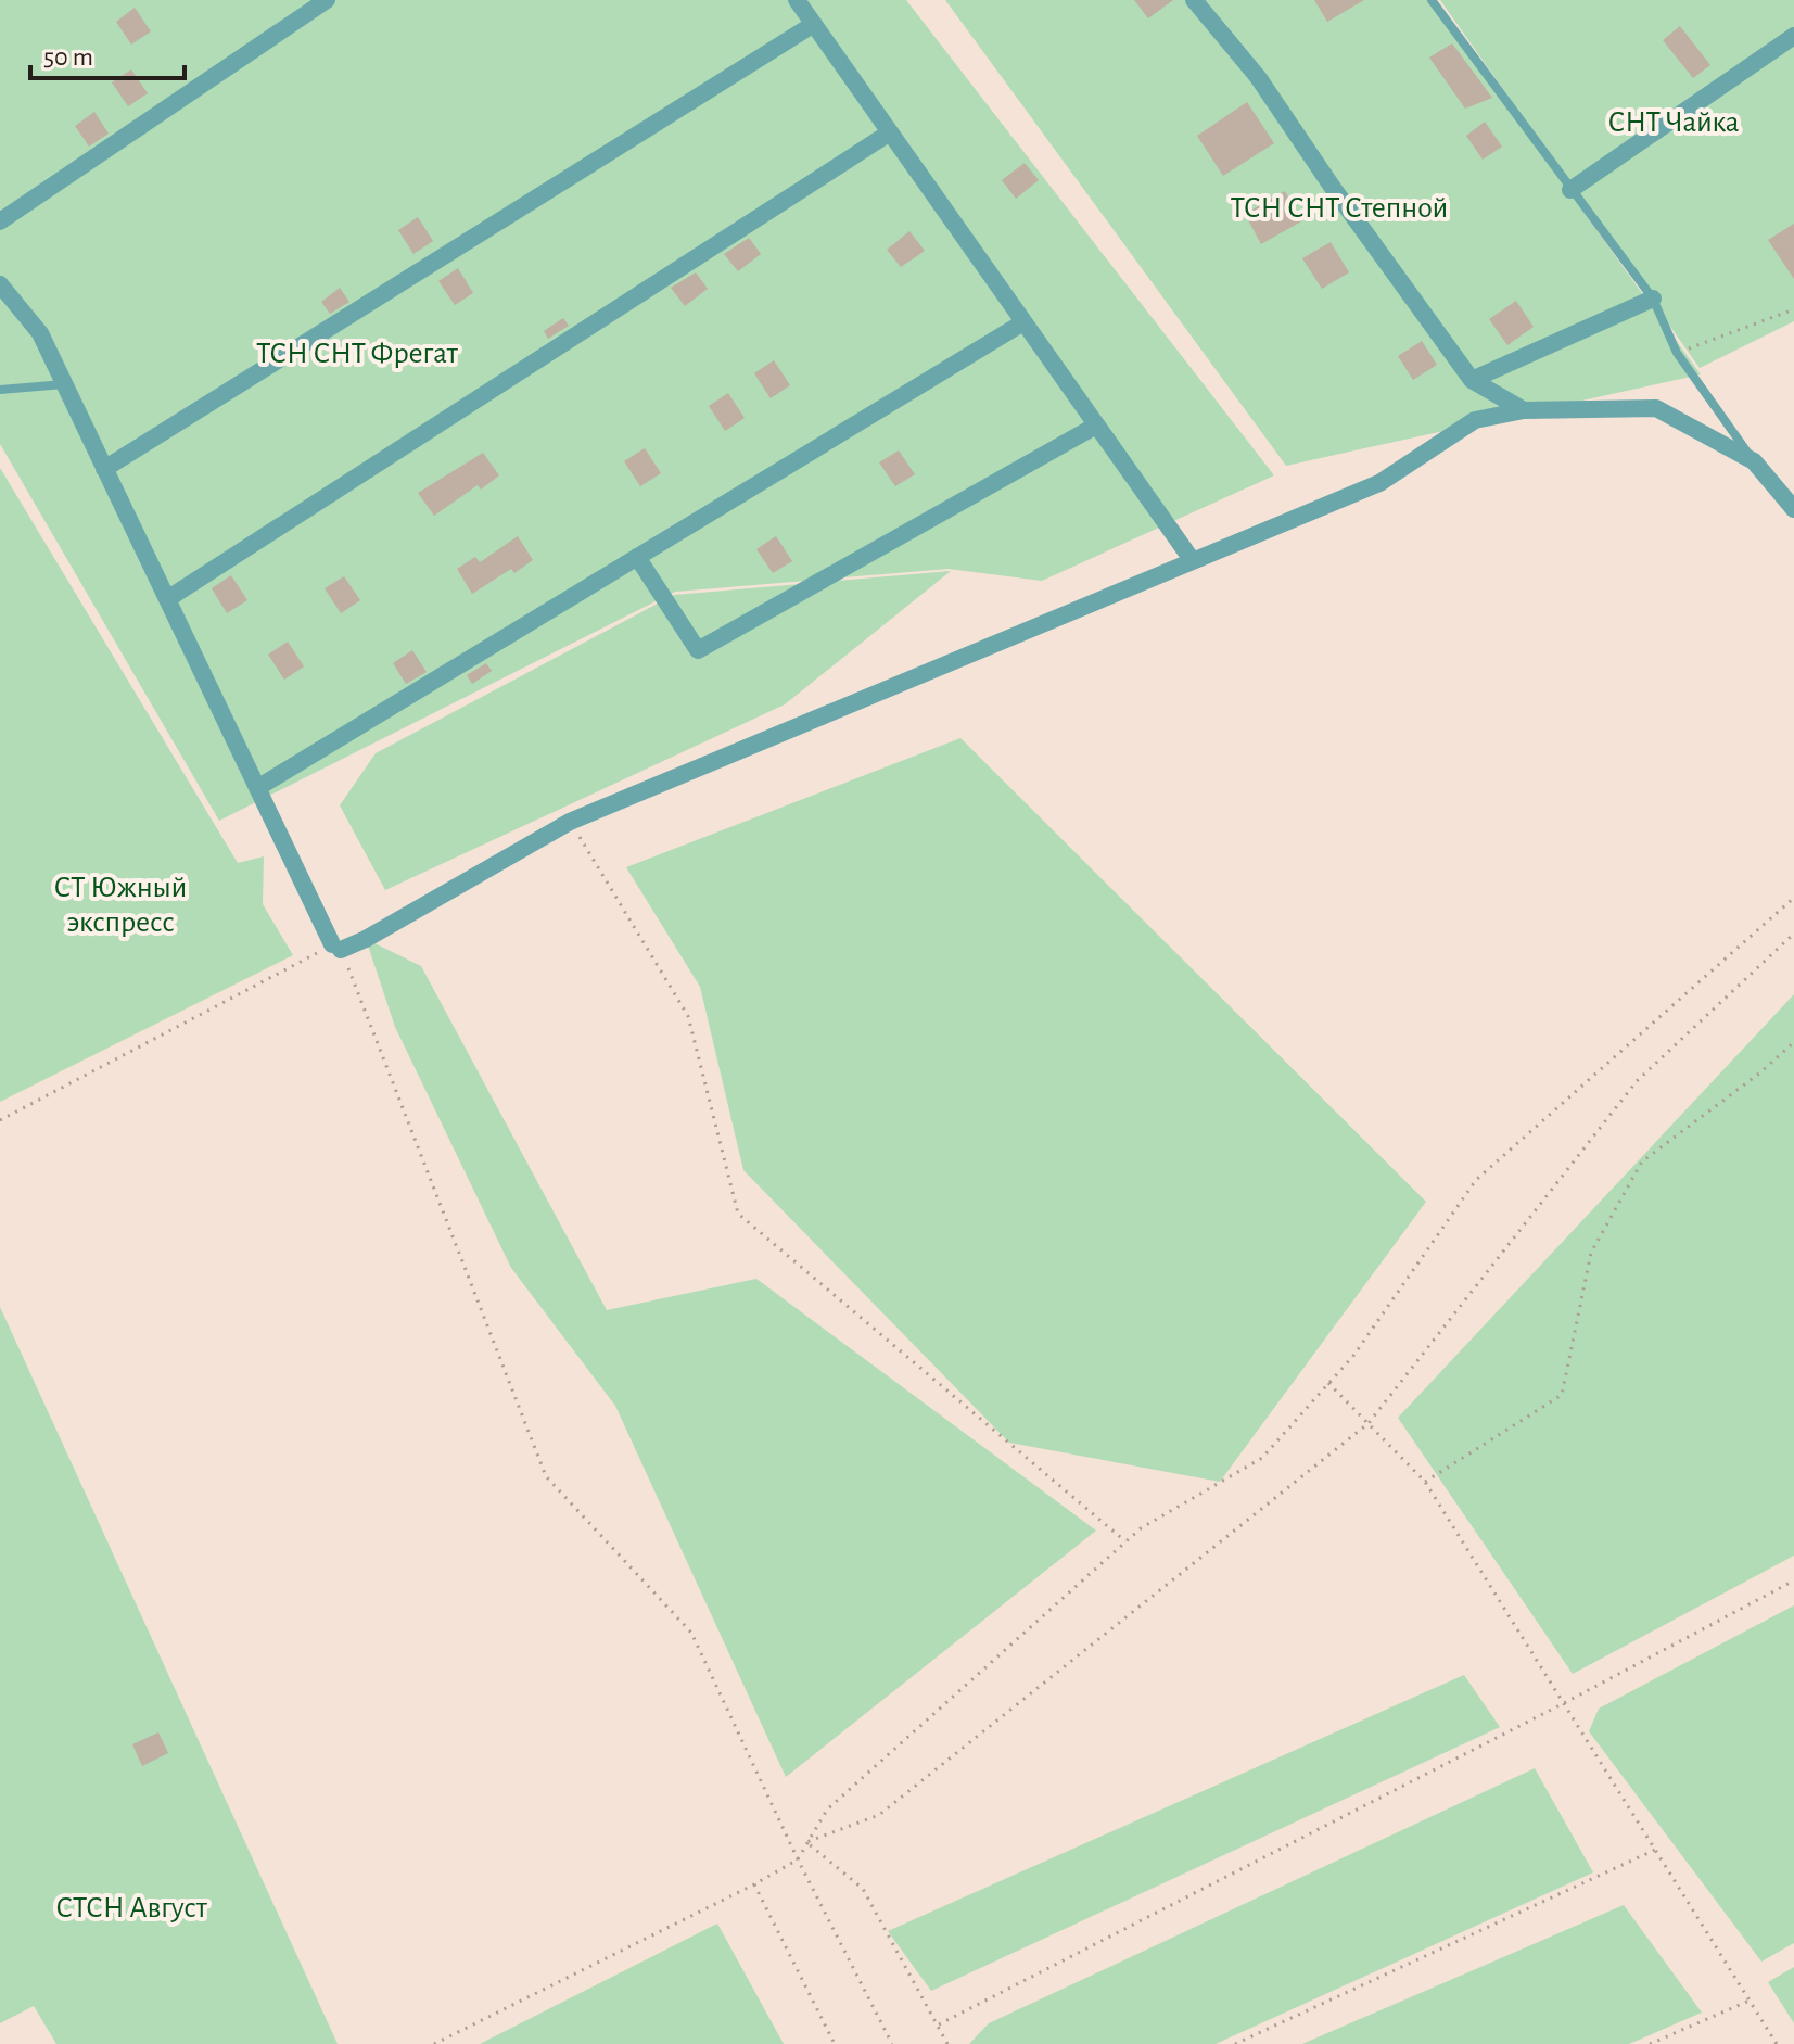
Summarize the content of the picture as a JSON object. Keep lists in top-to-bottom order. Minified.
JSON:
{"parks":["СНТ Чайка","ТСН СНТ Степной","ТСН СНТ Фрегат","СТ Южный экспресс","СТСН Август"],"scale_bar":"50 m"}
